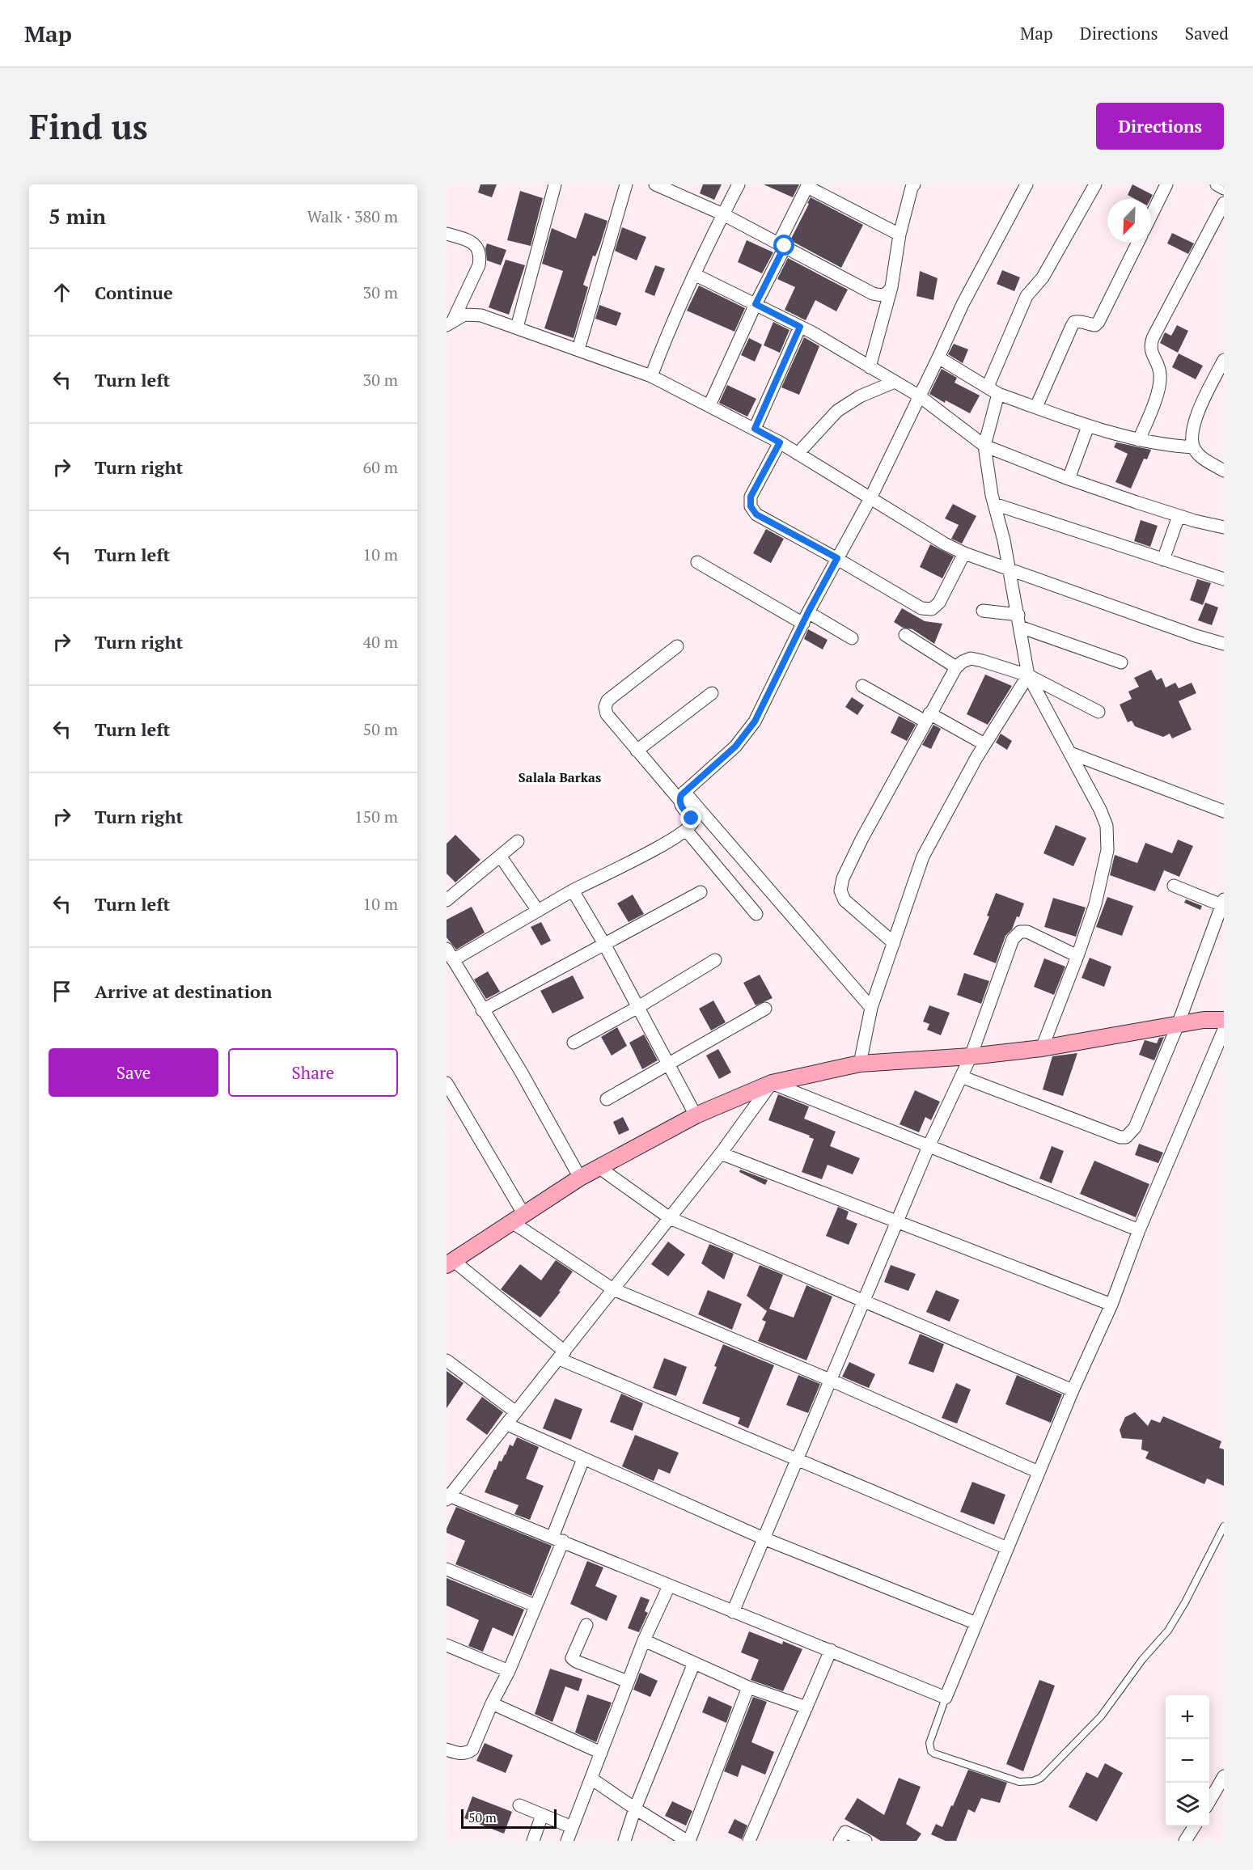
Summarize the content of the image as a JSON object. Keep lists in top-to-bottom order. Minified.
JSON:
{"districts":["Salala Barkas"],"scale_bar":"50 m","north":"bottom left","page":{"header":"Map","nav":["Map","Directions","Saved"],"buttons":["Directions",["Save","Share"]],"title":"Find us","heading":["5 min","Walk · 380 m"],"list":[["Continue","30 m"],["Turn left","30 m"],["Turn right","60 m"],["Turn left","10 m"],["Turn right","40 m"],["Turn left","50 m"],["Turn right","150 m"],["Turn left","10 m"],"Arrive at destination"],"map_buttons":["+","−"],"scale":"50 m"}}
